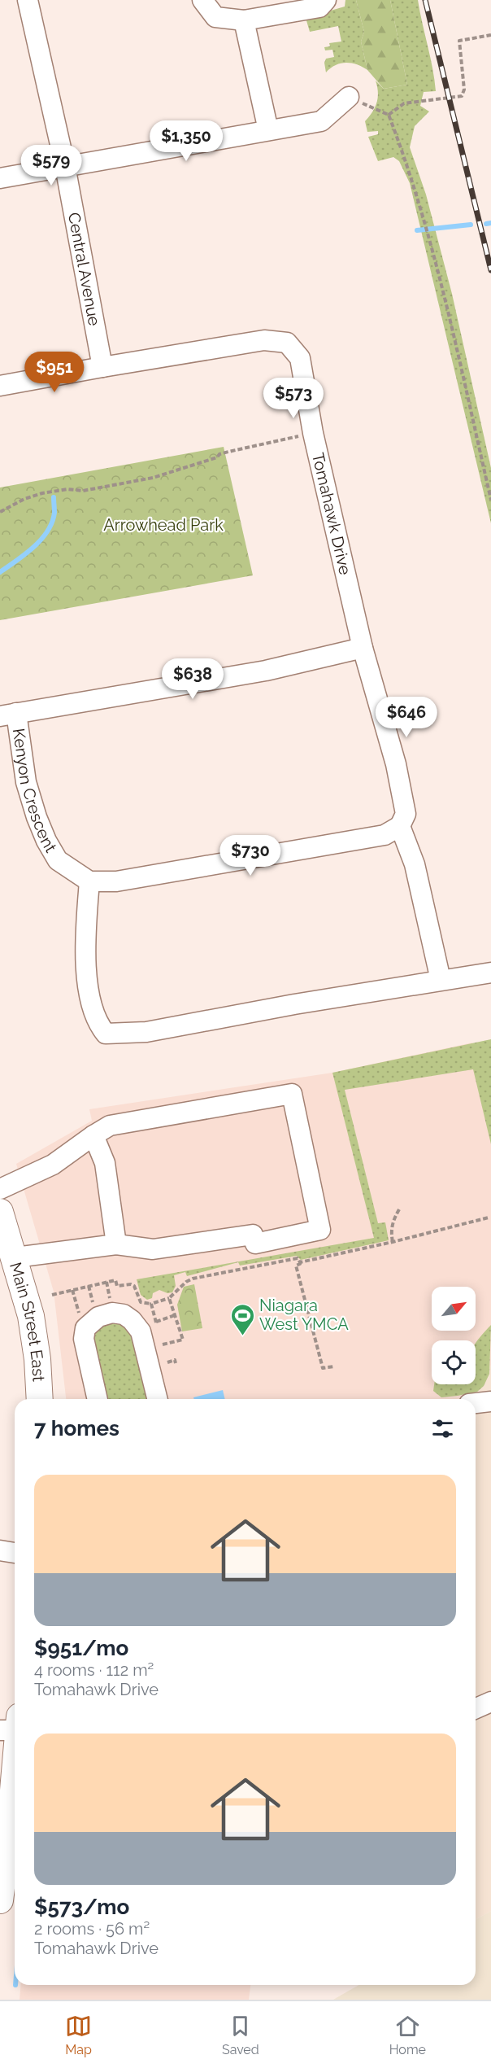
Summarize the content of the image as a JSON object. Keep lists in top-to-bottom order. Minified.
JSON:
{"streets":{"main road":["Main Street East"],"street":["Central Avenue","Tomahawk Drive","Kenyon Crescent"]},"crossings":[["Central Avenue","Tomahawk Drive"]],"parks":["Arrowhead Park"],"places":{"sports":["Niagara West YMCA"]},"north":"top right","page":{"price":["$1,350","$579","$951","$573","$638","$646","$730"],"heading":"7 homes","list":[{"name":"$951/mo","note":"4 rooms · 112 m² · Tomahawk Drive"},{"name":"$573/mo","note":"2 rooms · 56 m² · Tomahawk Drive"}],"tabs":["Map","Saved","Home"]}}
